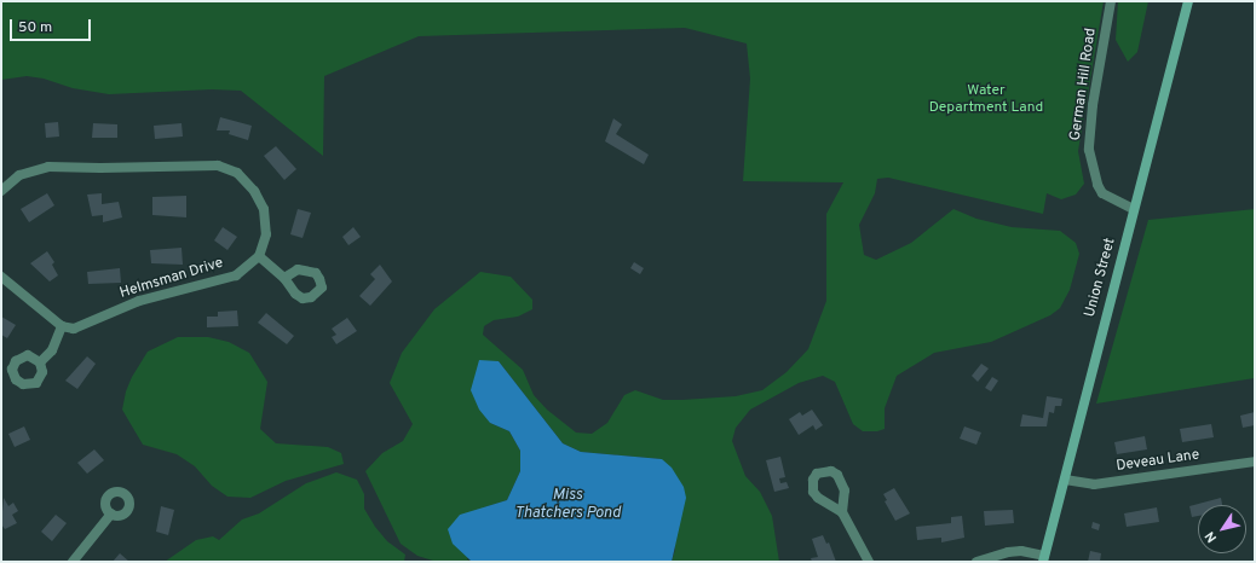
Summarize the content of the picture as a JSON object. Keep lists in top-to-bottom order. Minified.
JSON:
{"streets":{"main road":["Union Street"],"street":["German Hill Road","Helmsman Drive","Deveau Lane"]},"crossings":[["German Hill Road","Union Street"],["Union Street","Deveau Lane"]],"water":["Miss Thatchers Pond"],"parks":["Water Department Land"],"scale_bar":"50 m","north":"bottom left"}
